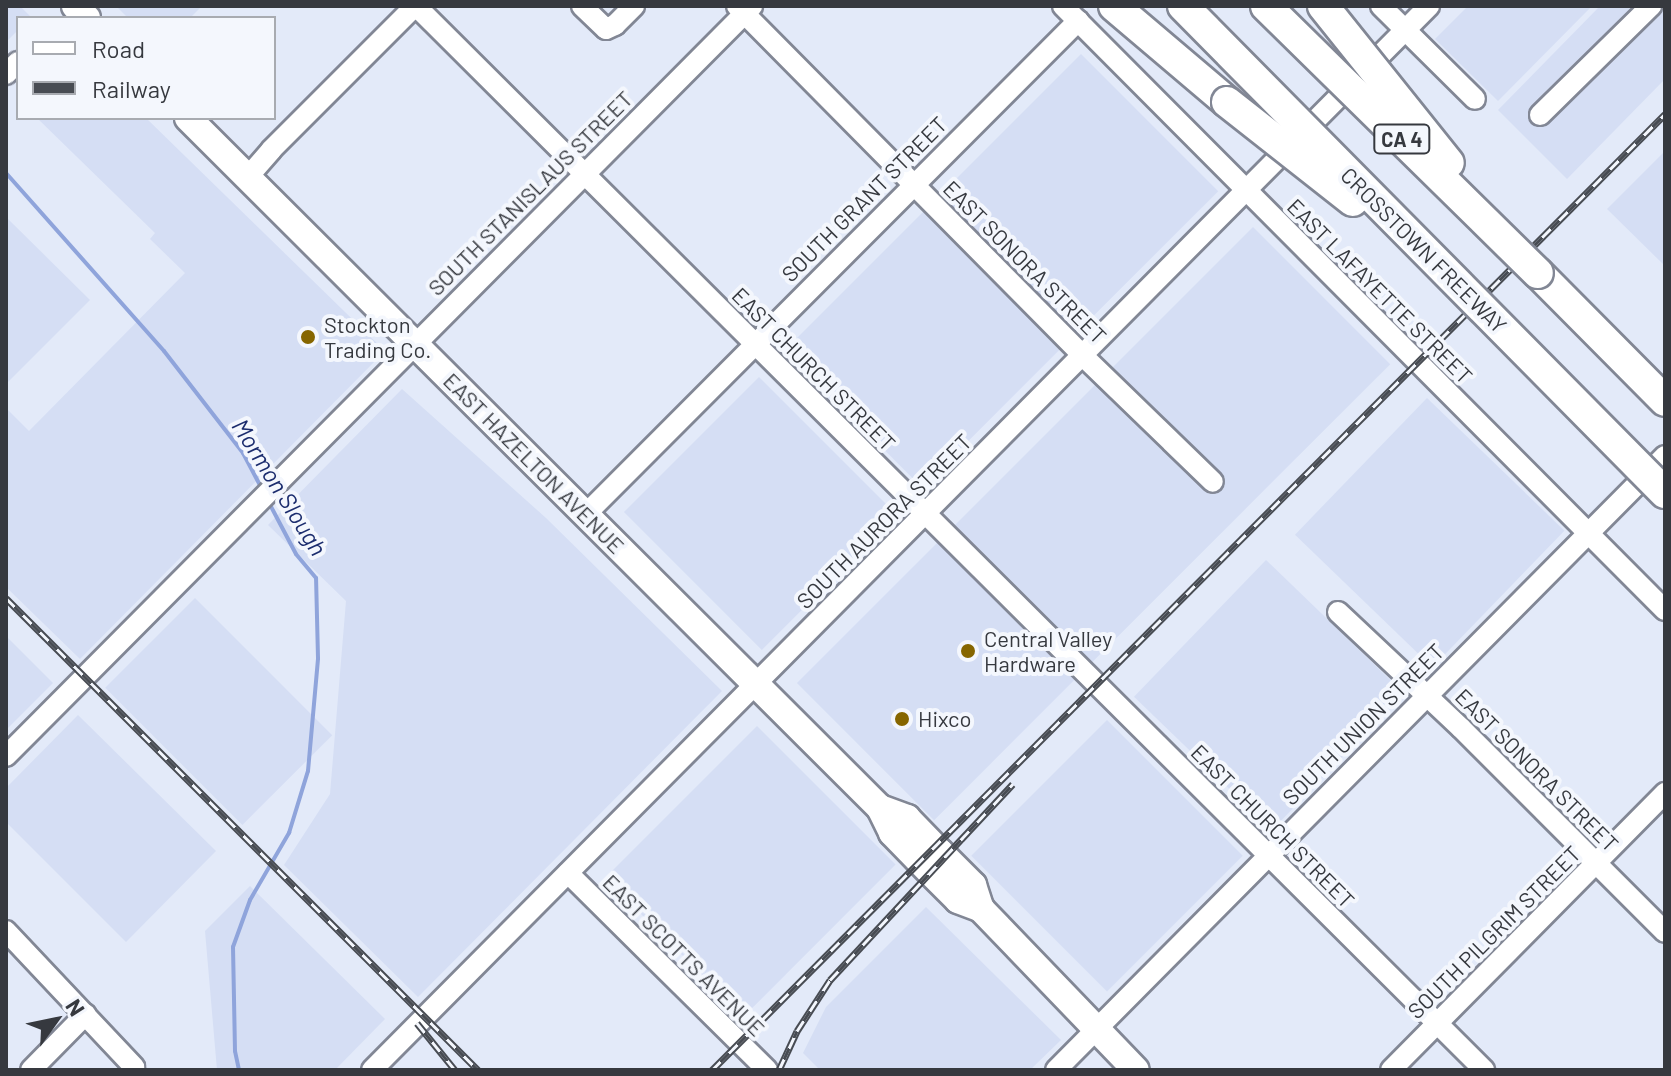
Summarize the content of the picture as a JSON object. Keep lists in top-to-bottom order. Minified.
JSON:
{"streets":{"highway":["CA 4","CROSSTOWN FREEWAY"],"main road":["EAST HAZELTON AVENUE"],"street":["SOUTH STANISLAUS STREET","SOUTH GRANT STREET","EAST SONORA STREET","EAST LAFAYETTE STREET","EAST CHURCH STREET","SOUTH AURORA STREET","SOUTH UNION STREET","SOUTH PILGRIM STREET","EAST SCOTTS AVENUE"]},"crossings":[["SOUTH STANISLAUS STREET","EAST SONORA STREET"],["SOUTH STANISLAUS STREET","EAST CHURCH STREET"],["SOUTH STANISLAUS STREET","EAST HAZELTON AVENUE"],["SOUTH GRANT STREET","EAST SONORA STREET"],["SOUTH GRANT STREET","EAST LAFAYETTE STREET"],["SOUTH GRANT STREET","EAST CHURCH STREET"],["SOUTH GRANT STREET","EAST HAZELTON AVENUE"],["EAST SONORA STREET","SOUTH AURORA STREET"],["EAST SONORA STREET","SOUTH UNION STREET"],["EAST SONORA STREET","SOUTH PILGRIM STREET"],["EAST LAFAYETTE STREET","SOUTH AURORA STREET"],["EAST LAFAYETTE STREET","SOUTH UNION STREET"],["EAST CHURCH STREET","SOUTH AURORA STREET"],["EAST CHURCH STREET","SOUTH UNION STREET"],["EAST CHURCH STREET","SOUTH PILGRIM STREET"],["EAST HAZELTON AVENUE","SOUTH AURORA STREET"],["EAST HAZELTON AVENUE","SOUTH UNION STREET"],["SOUTH AURORA STREET","EAST SCOTTS AVENUE"]],"water":["Mormon Slough"],"places":["Stockton Trading Co.","Central Valley Hardware","Hixco"],"legend":["Road","Railway"],"north":"top right"}
